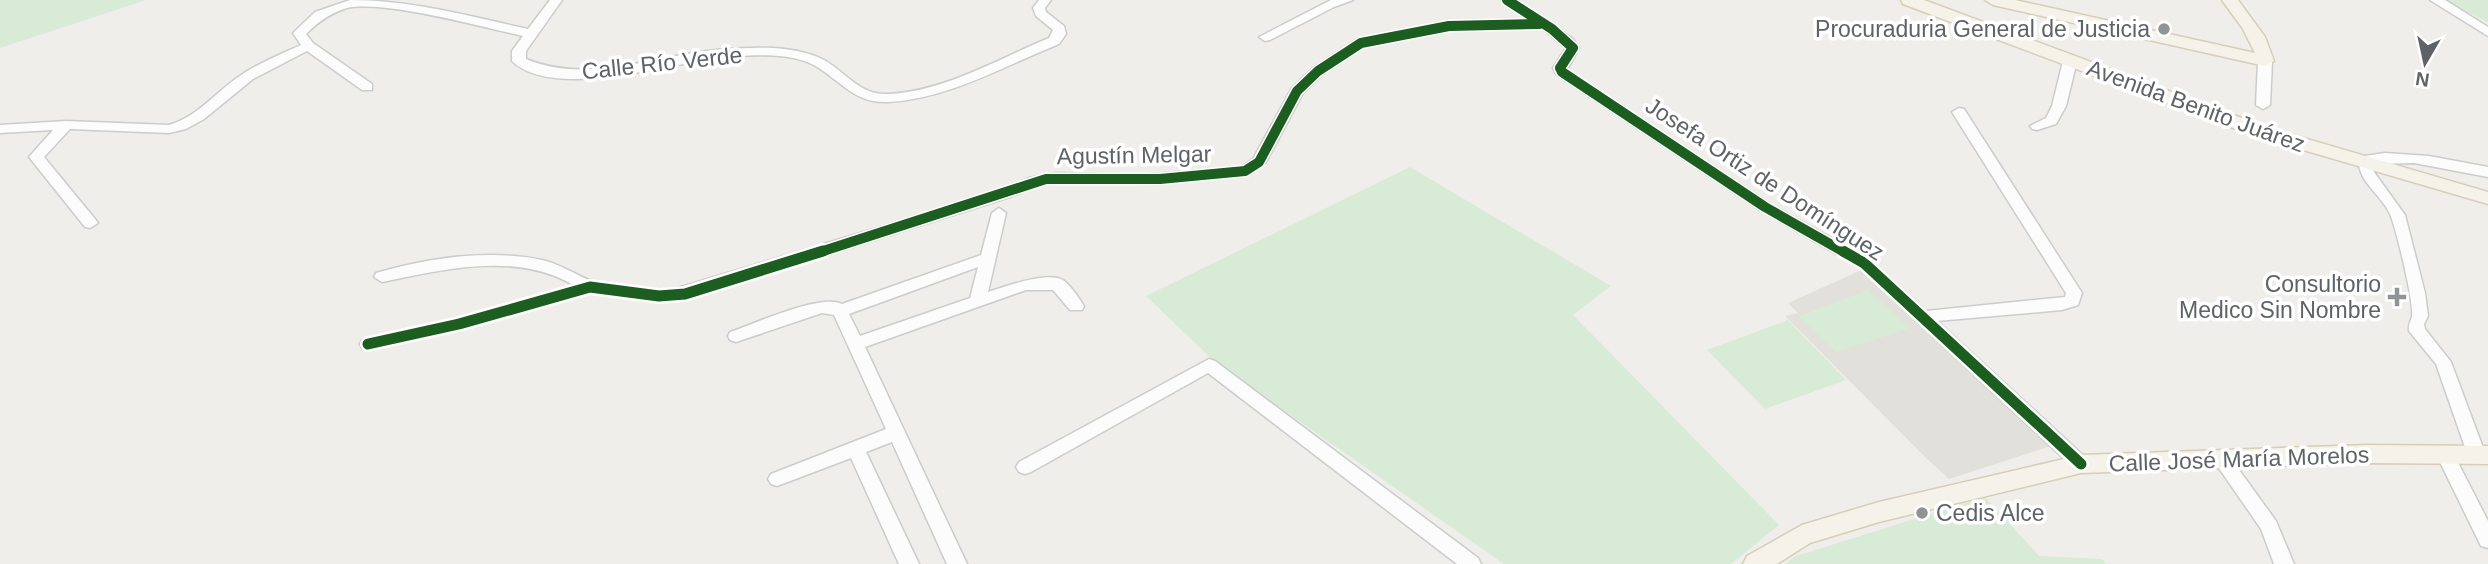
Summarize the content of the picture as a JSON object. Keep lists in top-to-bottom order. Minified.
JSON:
{"streets":{"main road":["Avenida Benito Juárez","Calle José María Morelos"],"street":["Calle Río Verde","Agustín Melgar","Josefa Ortiz de Domínguez"]},"crossings":[["Agustín Melgar","Josefa Ortiz de Domínguez"],["Josefa Ortiz de Domínguez","Calle José María Morelos"]],"places":{"other":["Procuraduria General de Justicia","Cedis Alce"],"health":["Consultorio Medico Sin Nombre"]},"north":"bottom"}
